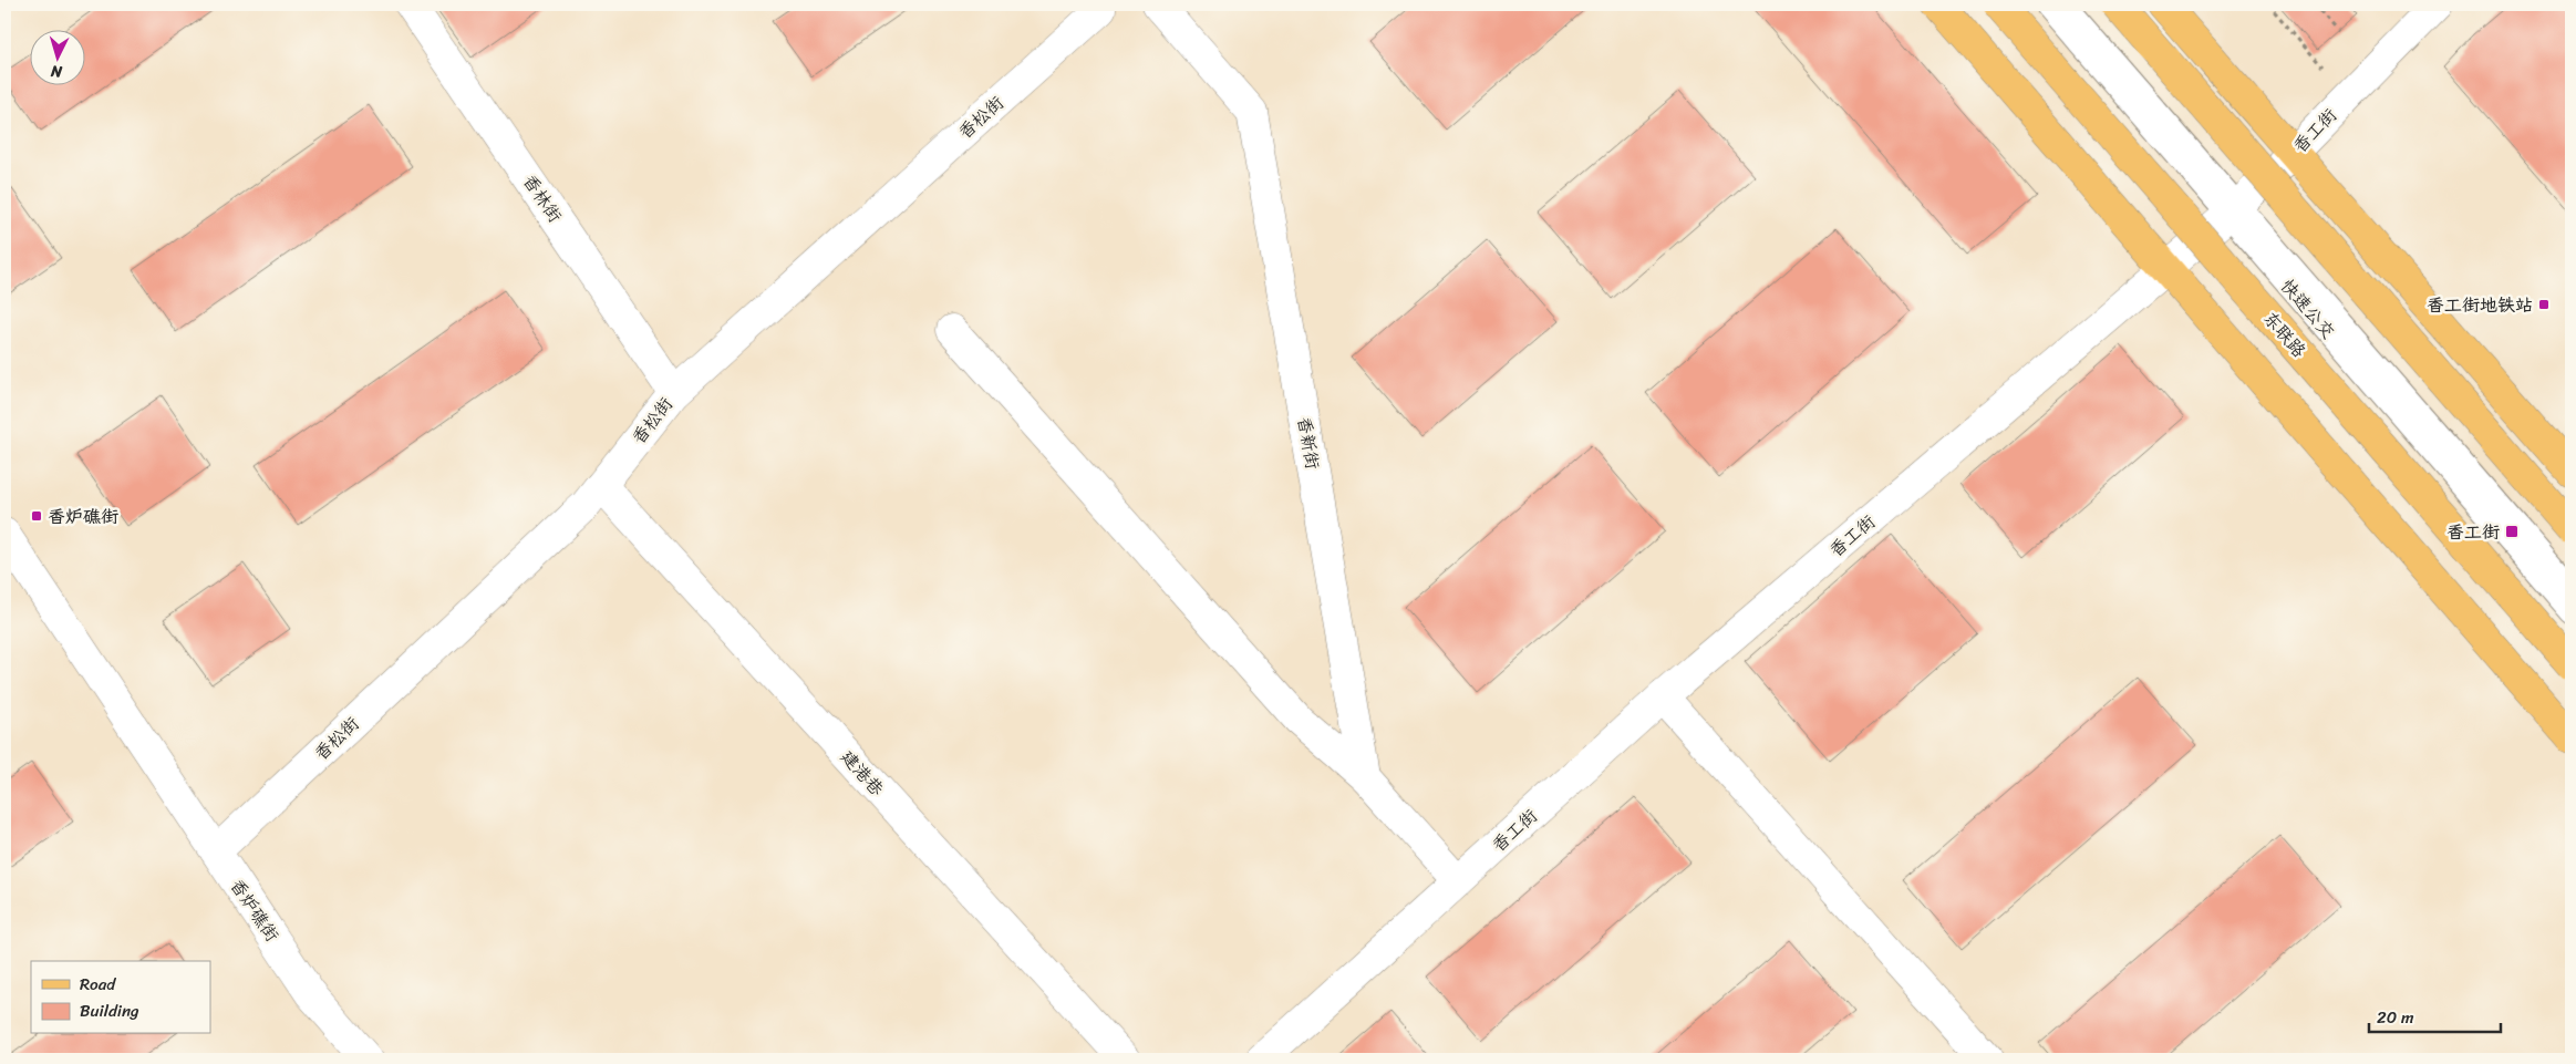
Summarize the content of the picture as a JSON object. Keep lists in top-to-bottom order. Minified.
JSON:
{"streets":{"main road":["东联路"],"street":["香松街","香工街","香林街","香新街","建港巷","香炉礁街"],"lane":["快速公交"]},"crossings":[["香松街","香林街"],["香松街","建港巷"],["香松街","香炉礁街"],["香工街","快速公交"]],"places":{"transit":["香工街地铁站","香炉礁街","香工街"]},"legend":["Road","Building"],"scale_bar":"20 m","north":"bottom"}
